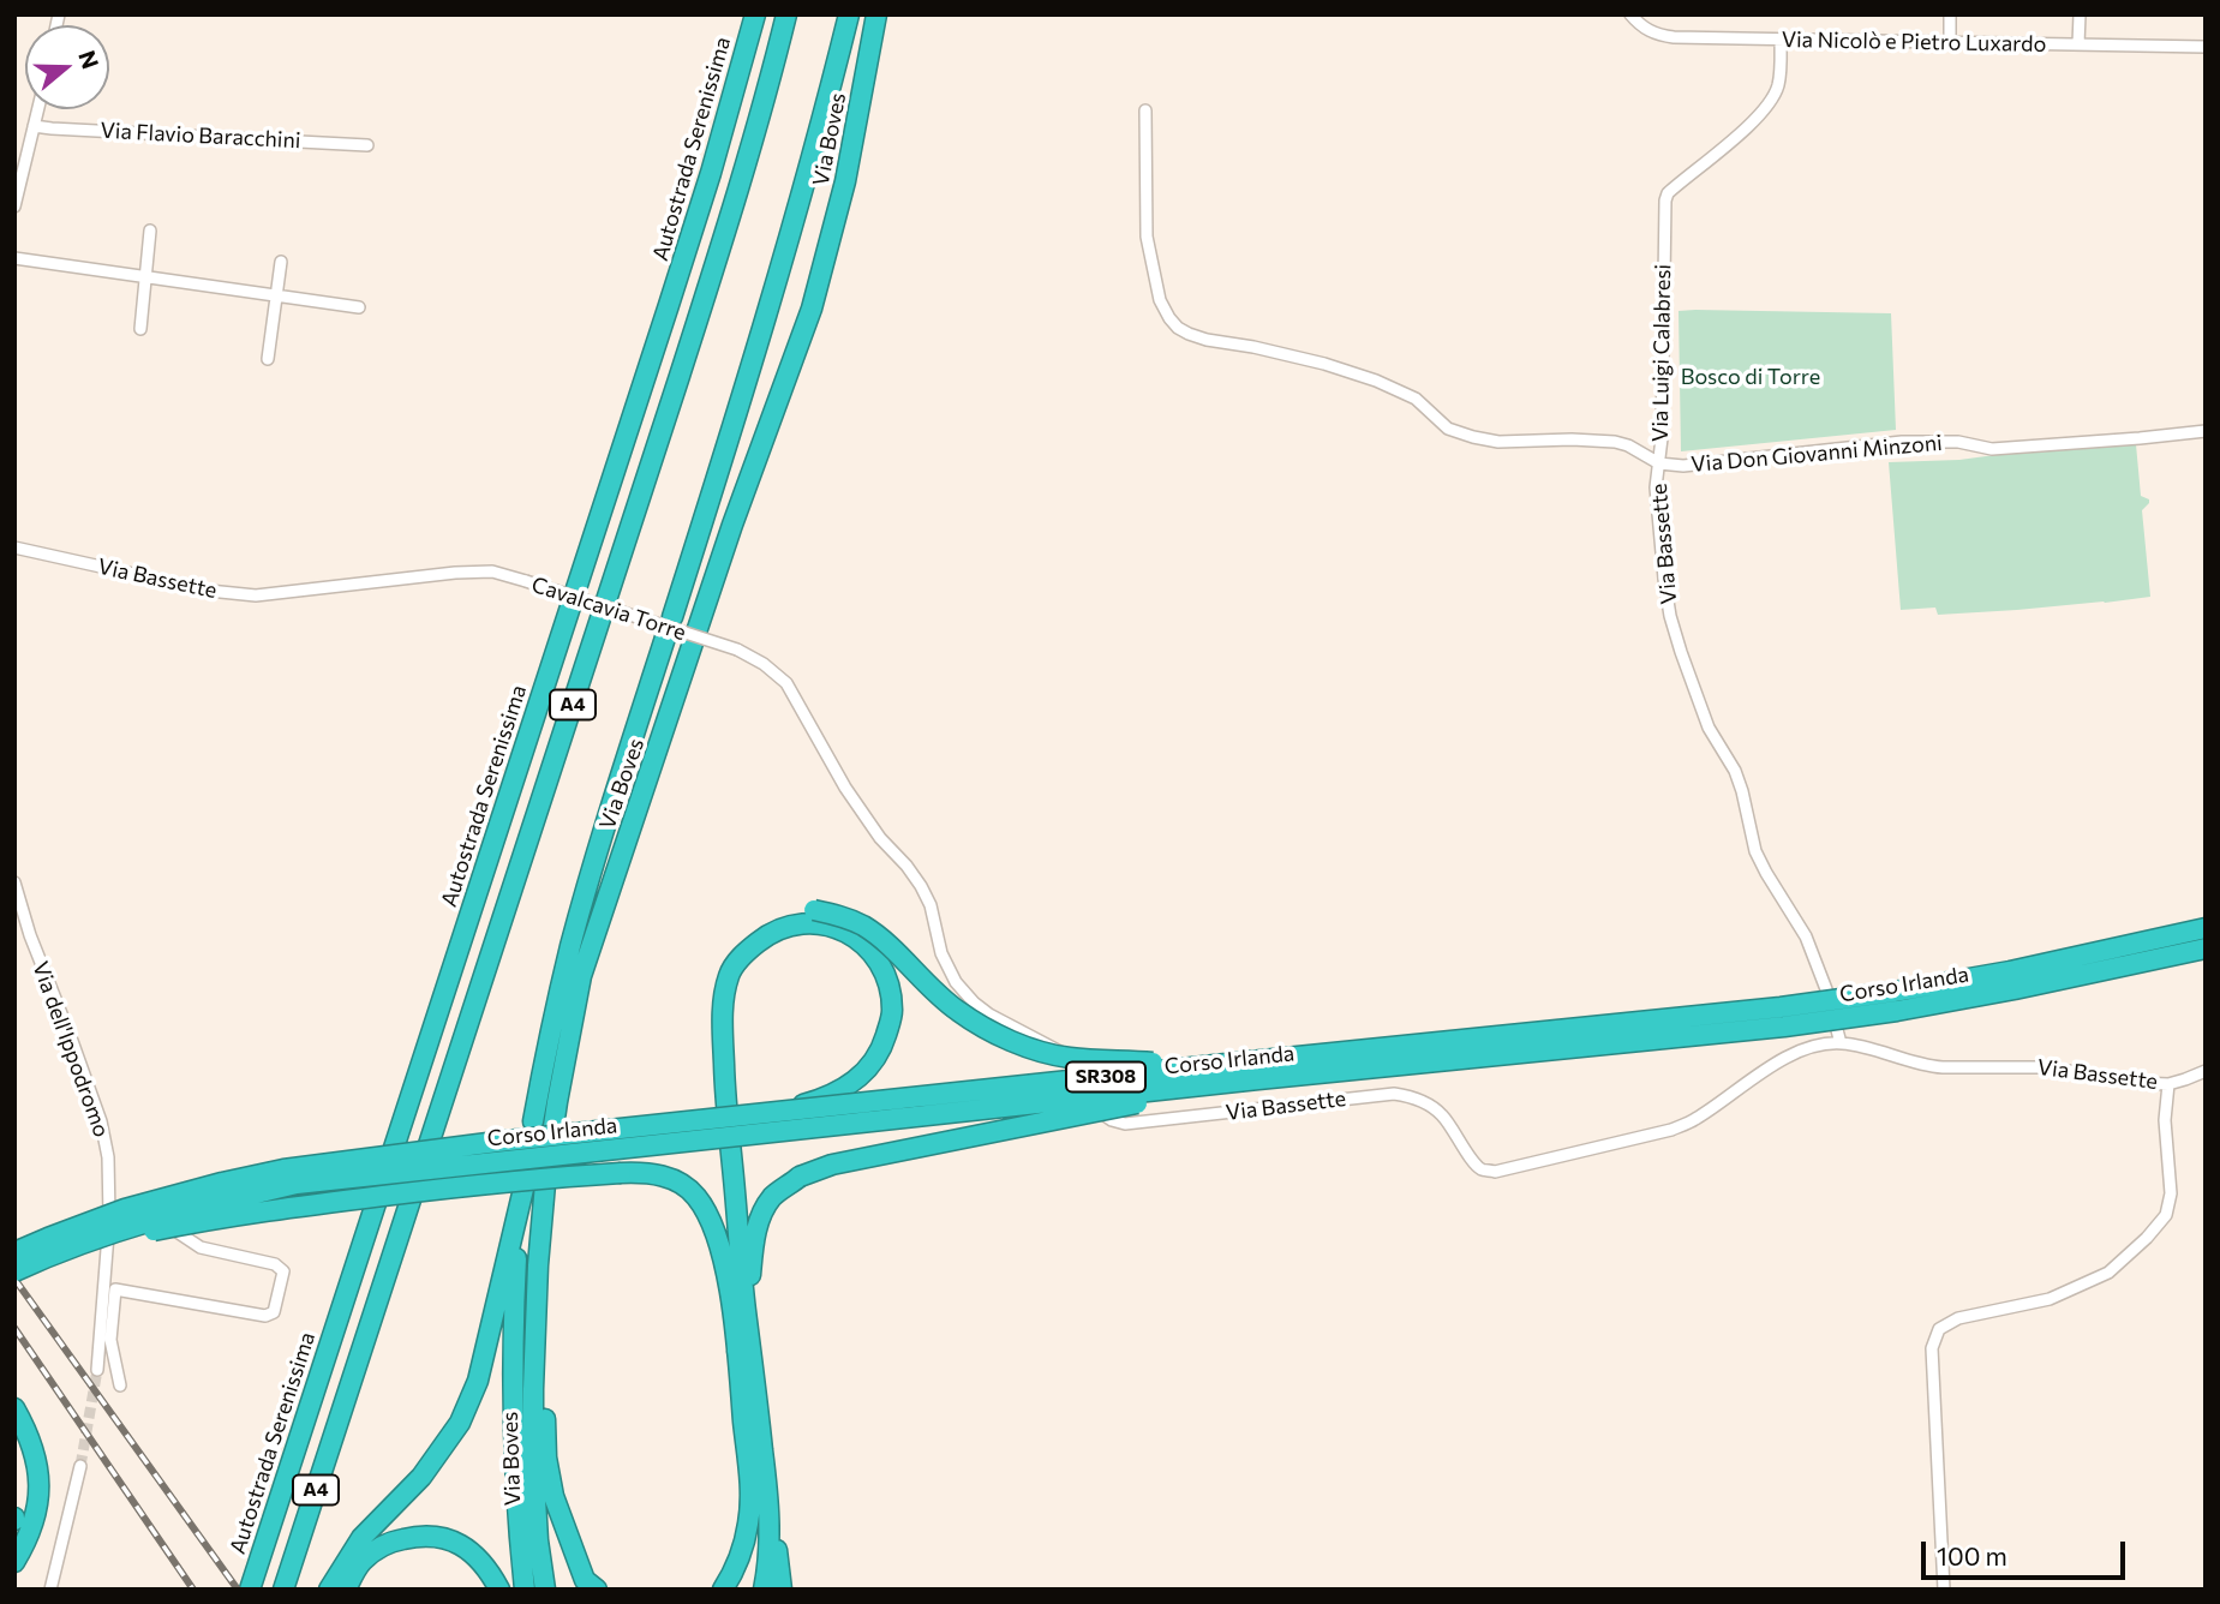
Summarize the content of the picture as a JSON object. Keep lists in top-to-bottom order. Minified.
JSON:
{"streets":{"highway":["Via Boves","Autostrada Serenissima","A4","Corso Irlanda","SR308"],"street":["Via Nicolò e Pietro Luxardo","Via Flavio Baracchini","Via Luigi Calabresi","Via Don Giovanni Minzoni","Via Bassette","Cavalcavia Torre","Via dell'Ippodromo"]},"crossings":[["Via Nicolò e Pietro Luxardo","Via Luigi Calabresi"],["Via Luigi Calabresi","Via Don Giovanni Minzoni"],["Via Luigi Calabresi","Via Bassette"],["Via Don Giovanni Minzoni","Via Bassette"],["Via Bassette","Cavalcavia Torre"]],"parks":["Bosco di Torre"],"scale_bar":"100 m","north":"right"}
